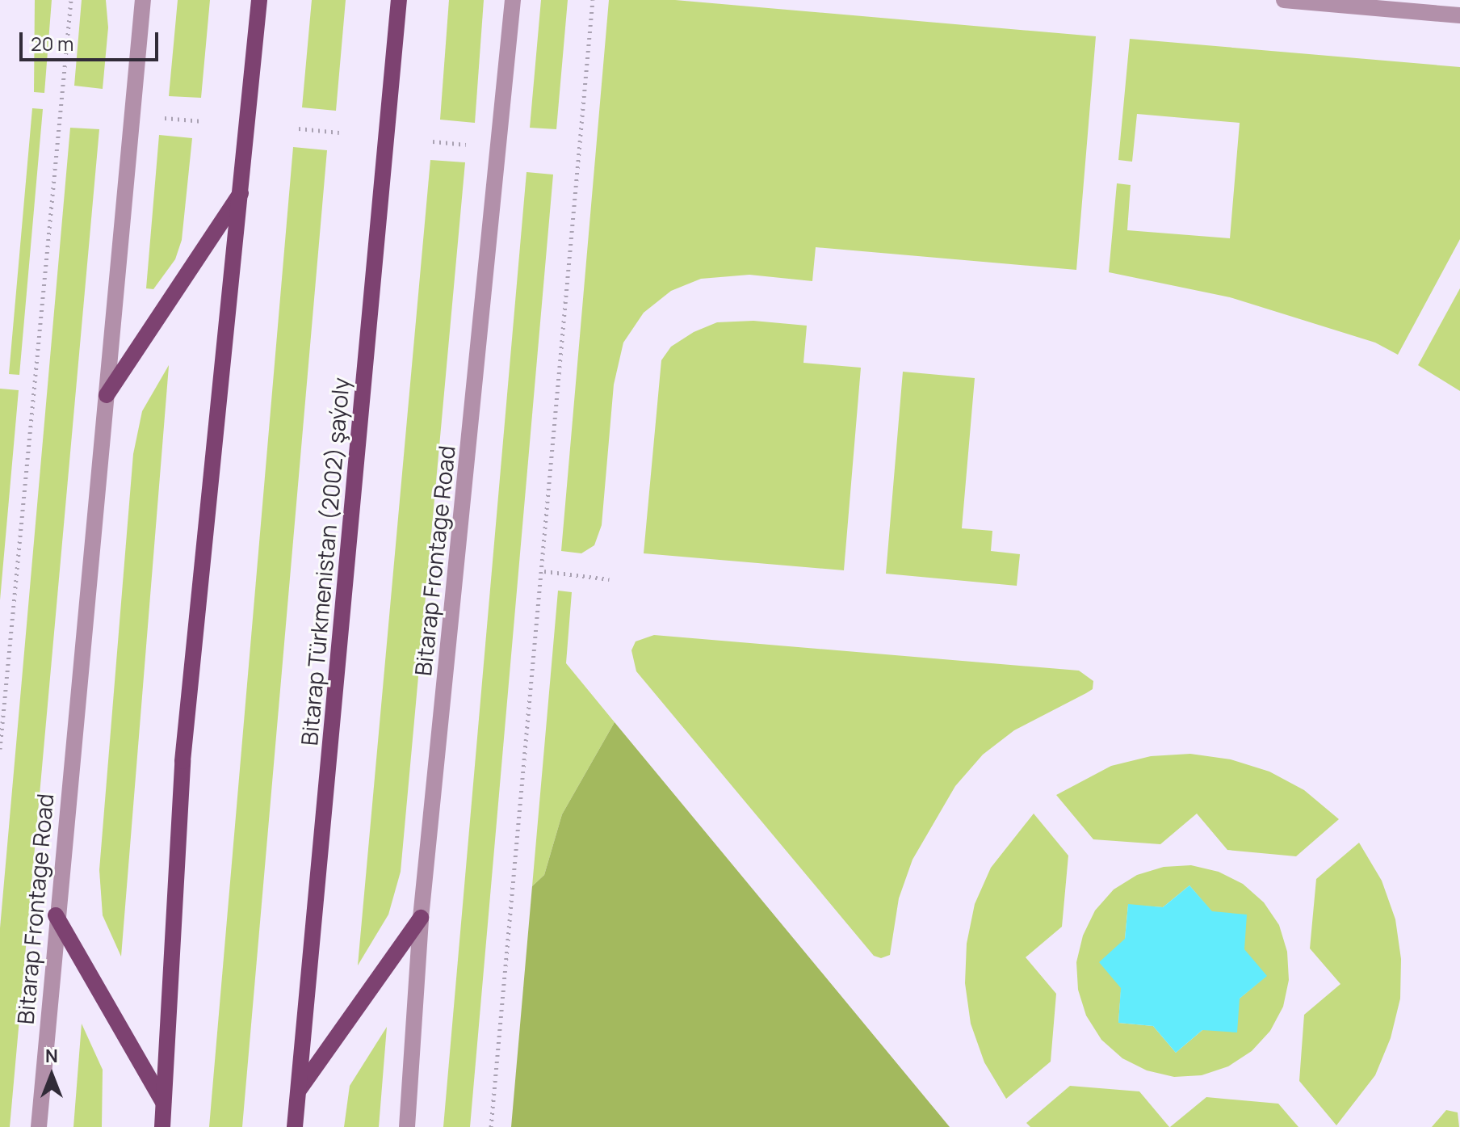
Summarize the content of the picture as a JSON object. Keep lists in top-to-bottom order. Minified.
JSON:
{"streets":{"main road":["Bitarap Türkmenistan (2002) şaýoly"],"street":["Bitarap Frontage Road"]},"scale_bar":"20 m","north":"top"}
